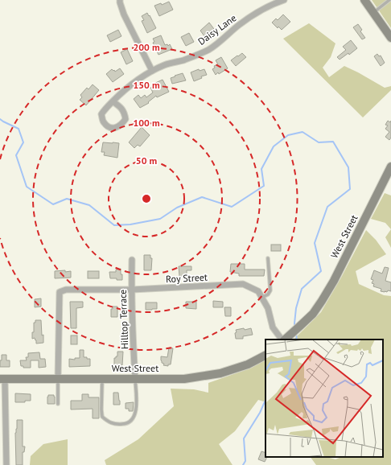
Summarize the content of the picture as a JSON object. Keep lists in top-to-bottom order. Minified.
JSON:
{"streets":{"main road":["West Street"],"street":["Daisy Lane","Roy Street","Hilltop Terrace"]},"crossings":[["West Street","Roy Street"],["West Street","Hilltop Terrace"],["Roy Street","Hilltop Terrace"]],"rings":["200 m","150 m","100 m","50 m"]}
